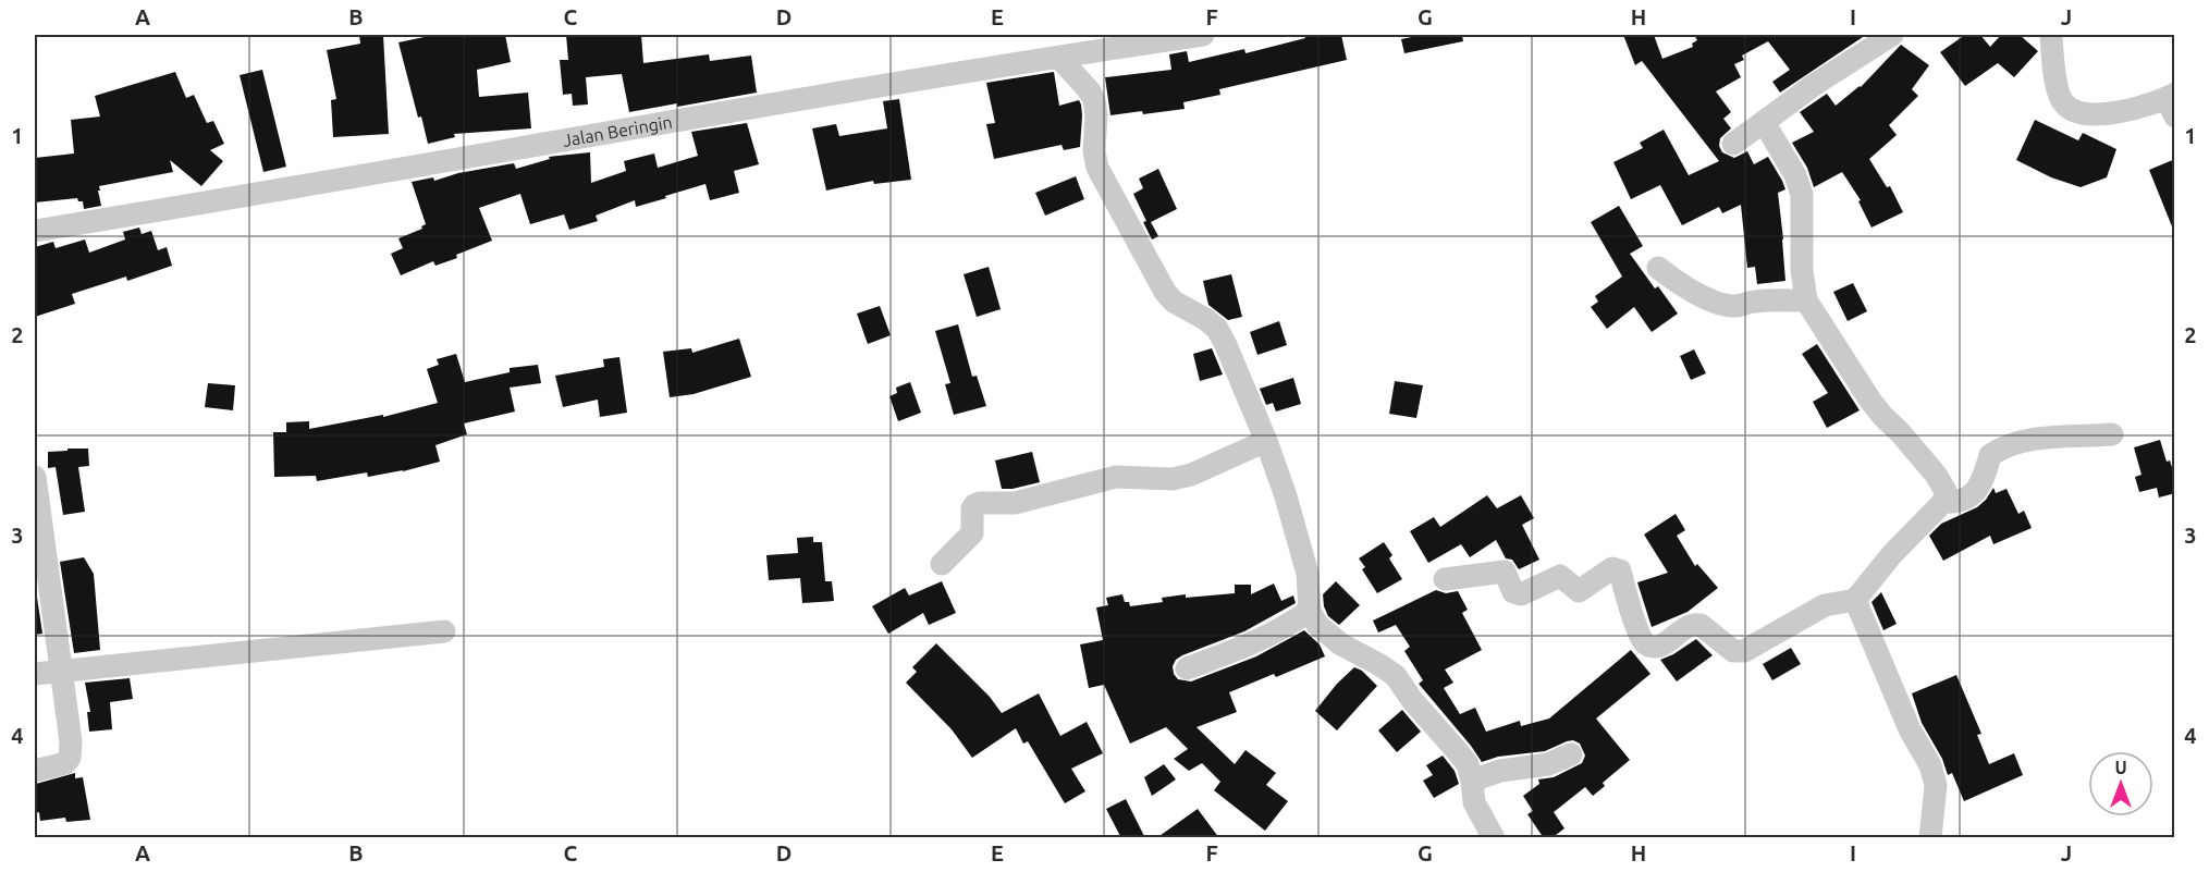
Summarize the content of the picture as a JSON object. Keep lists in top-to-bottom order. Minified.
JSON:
{"streets":{"street":["Jalan Beringin"]},"north":"top","grid":{"columns":["A","B","C","D","E","F","G","H","I","J"],"rows":["1","2","3","4"]}}
